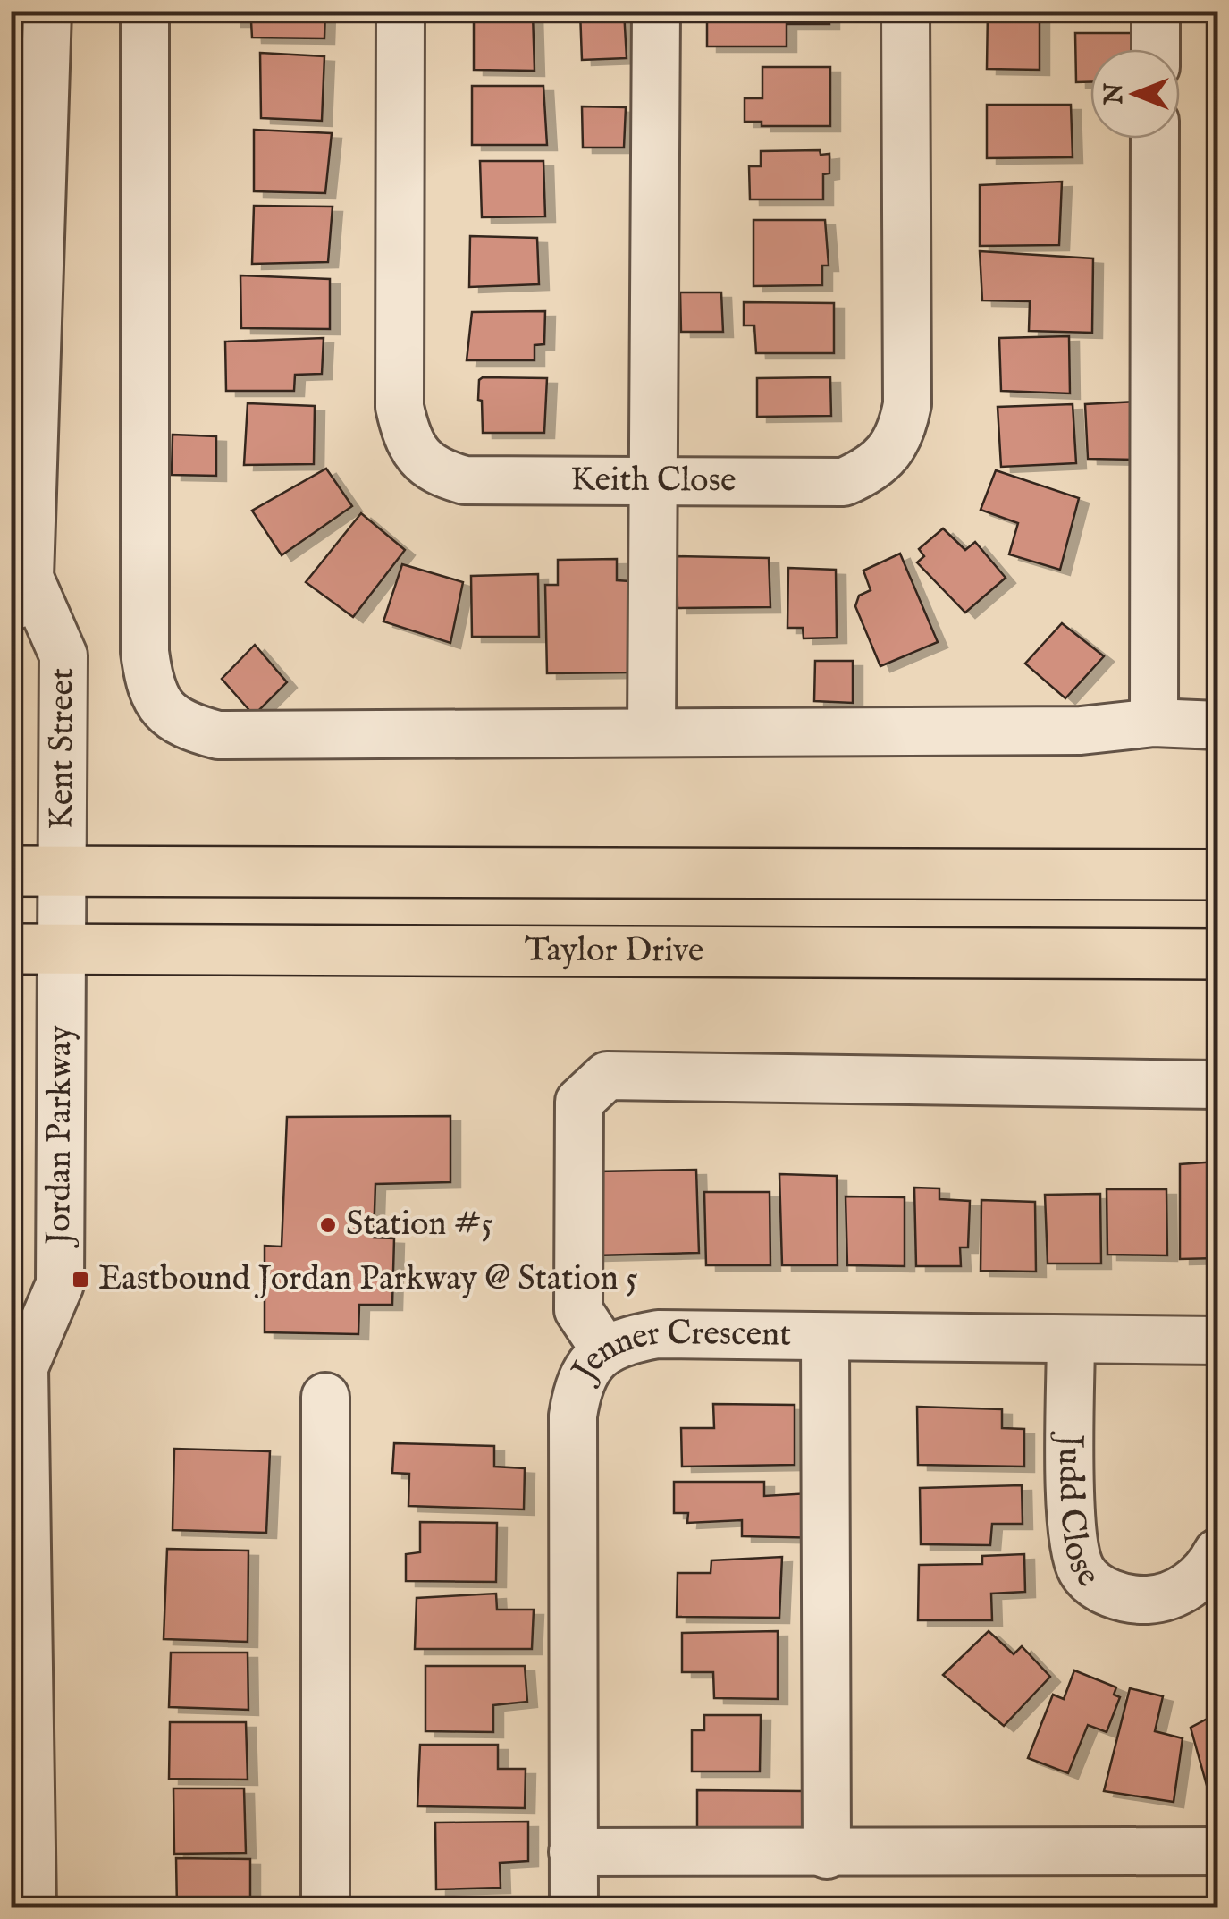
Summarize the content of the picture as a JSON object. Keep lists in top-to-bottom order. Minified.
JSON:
{"streets":{"main road":["Taylor Drive"],"street":["Keith Close","Kent Street","Jordan Parkway","Jenner Crescent","Judd Close"]},"crossings":[["Kent Street","Taylor Drive"],["Kent Street","Jordan Parkway"],["Taylor Drive","Jordan Parkway"],["Jenner Crescent","Judd Close"]],"places":{"other":["Station #5"],"transit":["Eastbound Jordan Parkway @ Station 5"]},"north":"left"}
